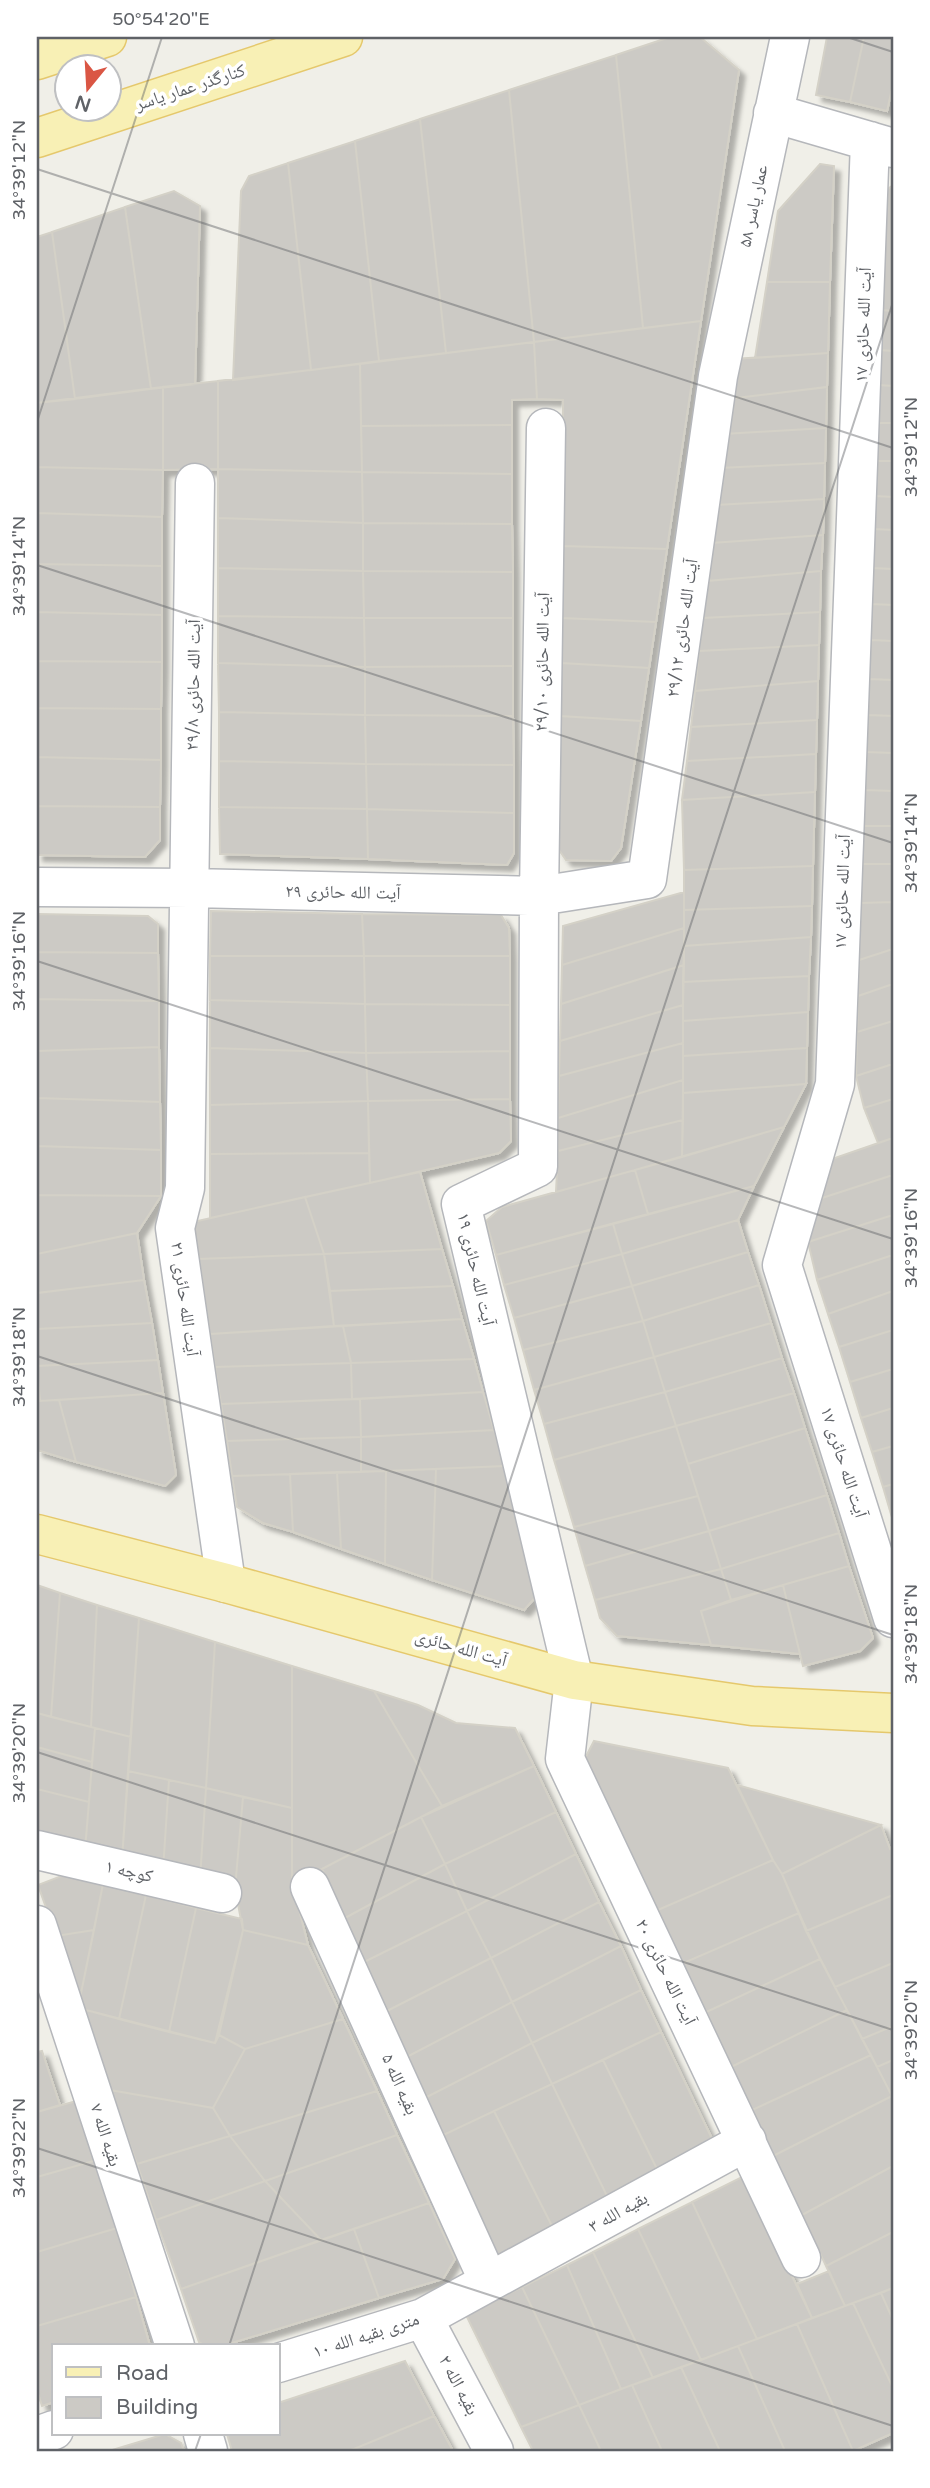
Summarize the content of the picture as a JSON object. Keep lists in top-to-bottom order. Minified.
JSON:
{"streets":{"main road":["کنارگذر عمار یاسر","آیت الله حائری"],"street":["عمار یاسر ۵۸","آیت الله حائری ۱۷","آیت الله حائری ۲۹/۱۲","آیت الله حائری ۲۹/۱۰","آیت الله حائری ۲۹/۸","آیت الله حائری ۲۹","آیت الله حائری ۱۹","آیت الله حائری ۲۱","کوچه ۱","آیت الله حائری ۲۰","بقیه الله ۵","بقیه الله ۷","بقیه الله ۳","۱۰ متری بقیه الله","بقیه الله ۲"]},"crossings":[["عمار یاسر ۵۸","آیت الله حائری ۲۹/۱۲"],["آیت الله حائری ۲۹/۱۲","آیت الله حائری ۲۹"],["آیت الله حائری ۲۹/۱۰","آیت الله حائری ۲۹"],["آیت الله حائری ۲۹/۱۰","آیت الله حائری ۱۹"],["آیت الله حائری ۲۹/۸","آیت الله حائری ۲۹"],["آیت الله حائری ۲۹/۸","آیت الله حائری ۲۱"],["آیت الله حائری ۲۹","آیت الله حائری ۱۹"],["آیت الله حائری ۲۹","آیت الله حائری ۲۱"],["آیت الله حائری ۱۹","آیت الله حائری"],["آیت الله حائری ۱۹","آیت الله حائری ۲۰"],["آیت الله حائری ۲۱","آیت الله حائری"],["آیت الله حائری","آیت الله حائری ۲۰"],["آیت الله حائری ۲۰","بقیه الله ۳"],["بقیه الله ۵","بقیه الله ۳"],["بقیه الله ۵","۱۰ متری بقیه الله"],["بقیه الله ۳","۱۰ متری بقیه الله"],["۱۰ متری بقیه الله","بقیه الله ۲"]],"legend":["Road","Building"],"north":"bottom","coordinates":["50°54'20\"E","34°39'12\"N","34°39'14\"N","34°39'16\"N","34°39'18\"N","34°39'20\"N","34°39'22\"N"]}
